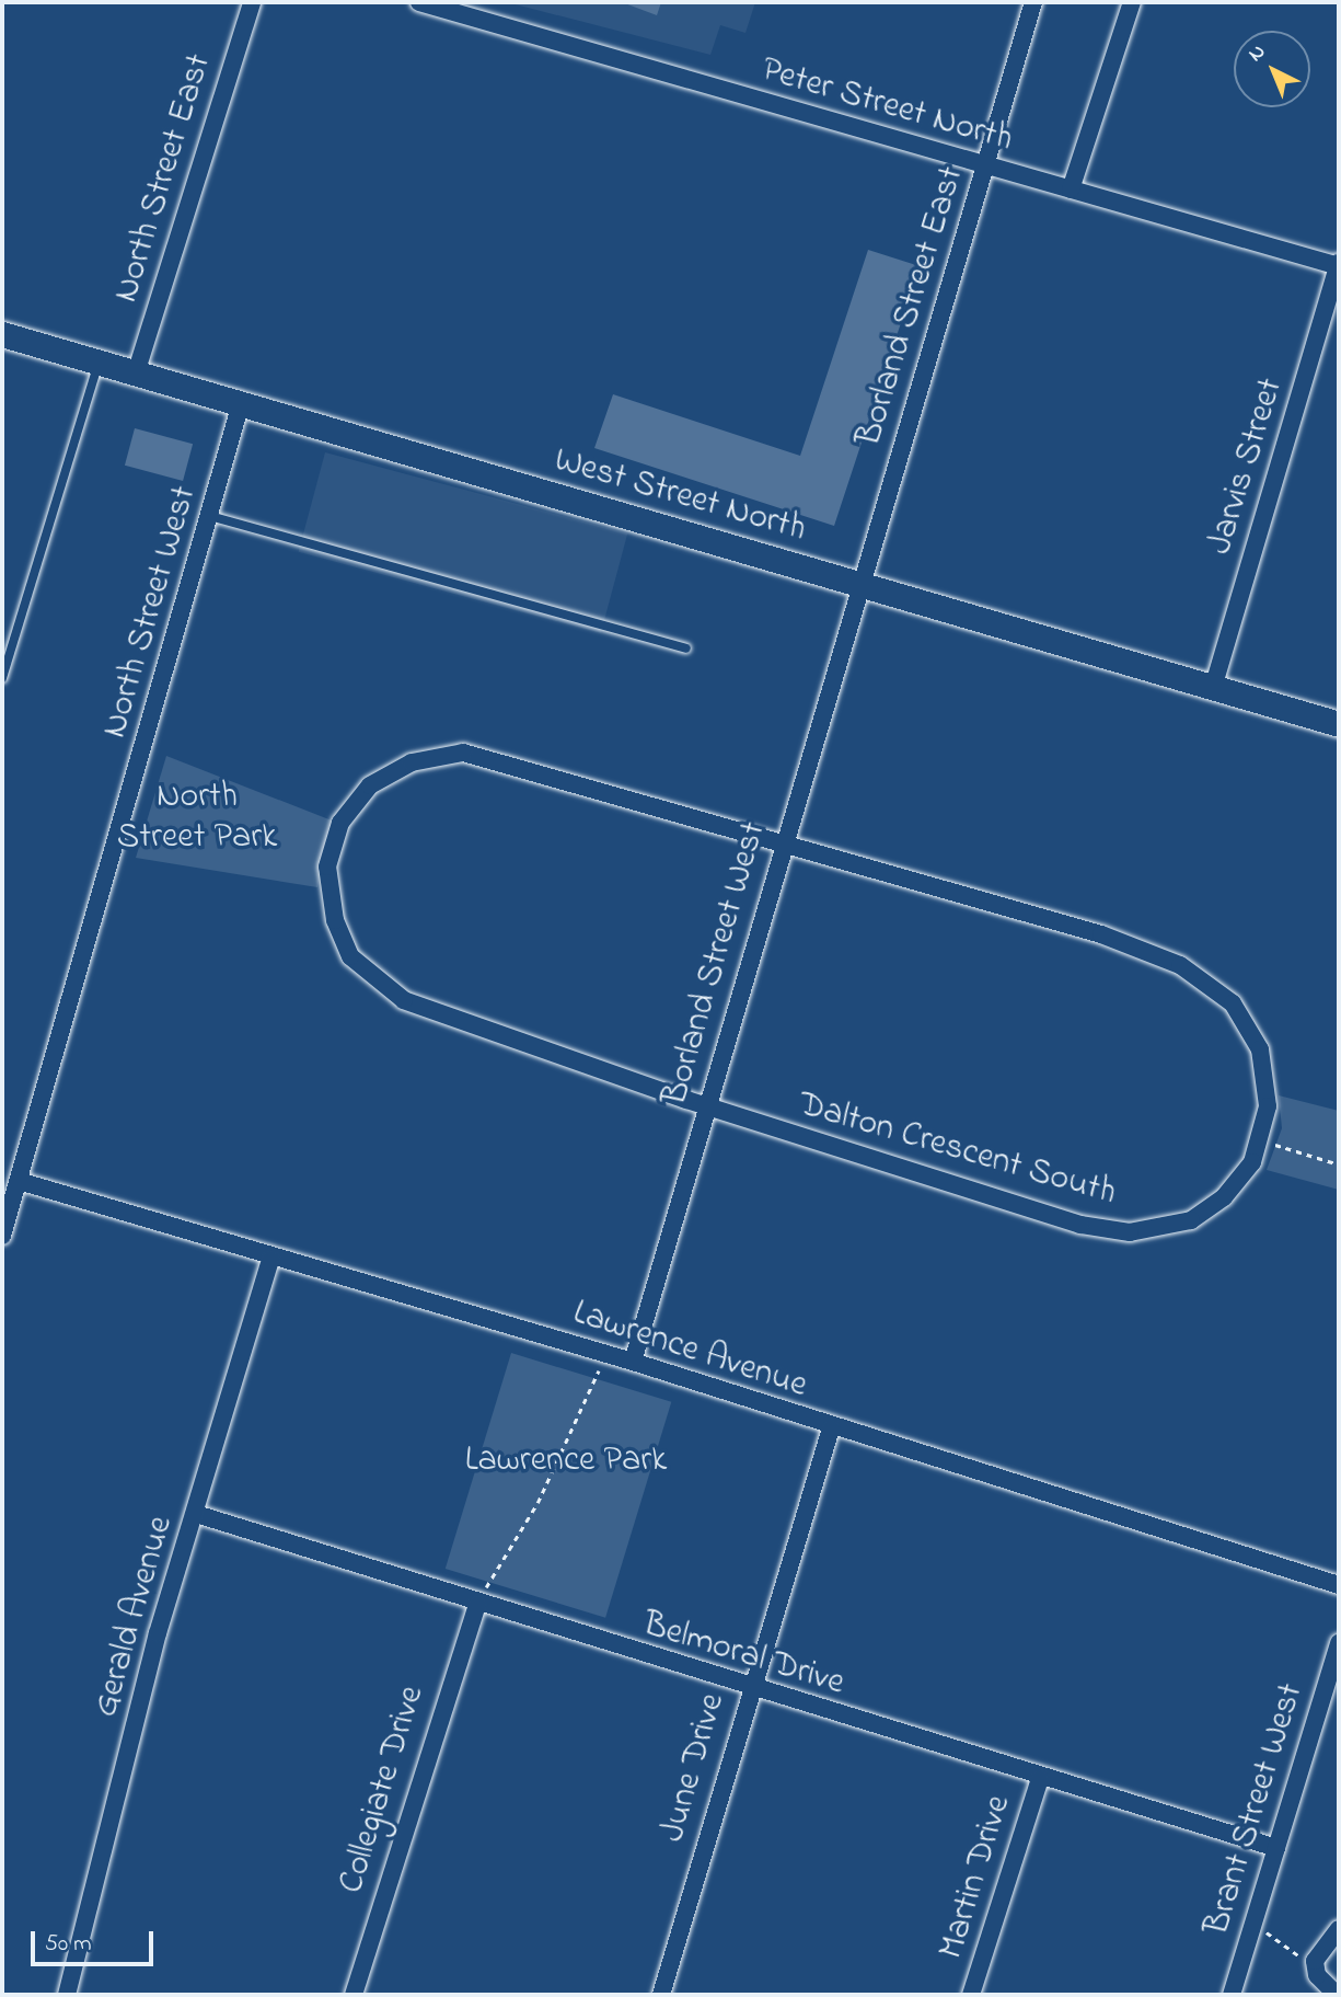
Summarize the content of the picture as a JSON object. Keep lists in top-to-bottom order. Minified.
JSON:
{"streets":{"main road":["West Street North"],"street":["Peter Street North","North Street East","Borland Street East","Jarvis Street","North Street West","Borland Street West","Dalton Crescent South","Lawrence Avenue","Gerald Avenue","Belmoral Drive","June Drive","Collegiate Drive","Brant Street West","Martin Drive"]},"crossings":[["Peter Street North","Borland Street East"],["Peter Street North","Jarvis Street"],["North Street East","West Street North"],["Borland Street East","West Street North"],["Borland Street East","Borland Street West"],["Jarvis Street","West Street North"],["West Street North","North Street West"],["West Street North","Borland Street West"],["North Street West","Lawrence Avenue"],["Borland Street West","Dalton Crescent South"],["Borland Street West","Lawrence Avenue"],["Lawrence Avenue","Gerald Avenue"],["Lawrence Avenue","June Drive"],["Gerald Avenue","Belmoral Drive"],["Belmoral Drive","June Drive"],["Belmoral Drive","Collegiate Drive"],["Belmoral Drive","Brant Street West"],["Belmoral Drive","Martin Drive"]],"parks":["North Street Park","Lawrence Park"],"scale_bar":"50 m","north":"top left"}
